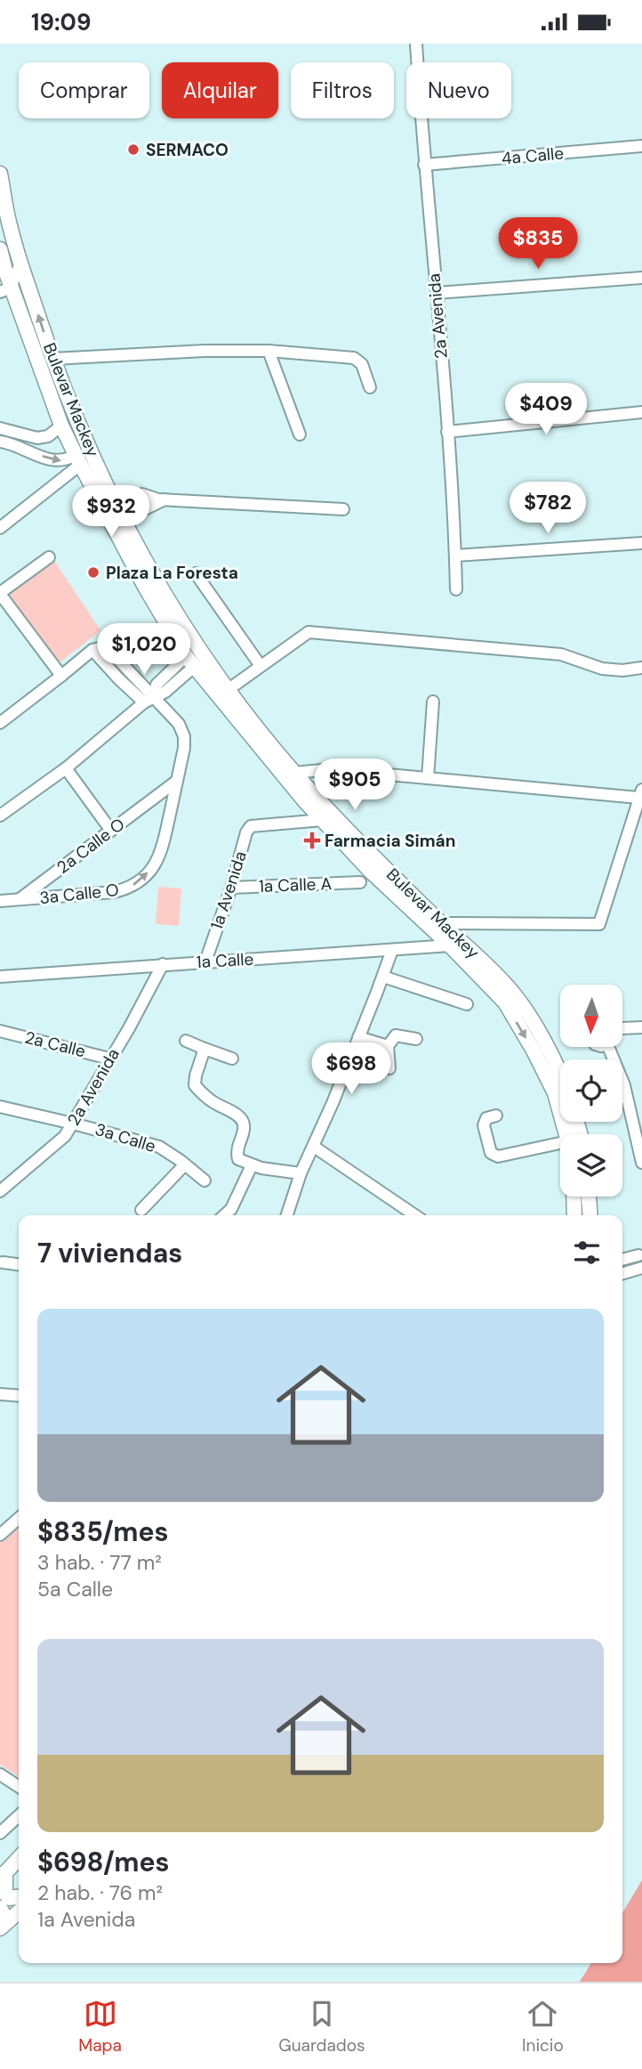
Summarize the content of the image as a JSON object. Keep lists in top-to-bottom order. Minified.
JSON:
{"streets":{"main road":["Bulevar Mackey"],"street":["4a Calle","2a Avenida","2a Calle O","1a Calle A","1a Avenida","3a Calle O","1a Calle","2a Calle","3a Calle"]},"crossings":[["4a Calle","2a Avenida"],["2a Avenida","1a Calle"],["2a Avenida","2a Calle"],["2a Avenida","3a Calle"],["Bulevar Mackey","1a Avenida"],["Bulevar Mackey","1a Calle"],["2a Calle O","3a Calle O"],["1a Calle A","1a Avenida"],["1a Avenida","1a Calle"]],"one_way":["3a Calle O"],"places":{"other":["SERMACO","Plaza La Foresta"],"health":["Farmacia Simán"]},"north":"bottom","page":{"status":"19:09","chip":["Comprar","Alquilar","Filtros","Nuevo"],"price":["$835","$409","$782","$932","$1,020","$905","$698"],"heading":"7 viviendas","list":[{"name":"$835/mes","note":"3 hab. · 77 m² · 5a Calle"},{"name":"$698/mes","note":"2 hab. · 76 m² · 1a Avenida"}],"tabs":["Mapa","Guardados","Inicio"]}}
